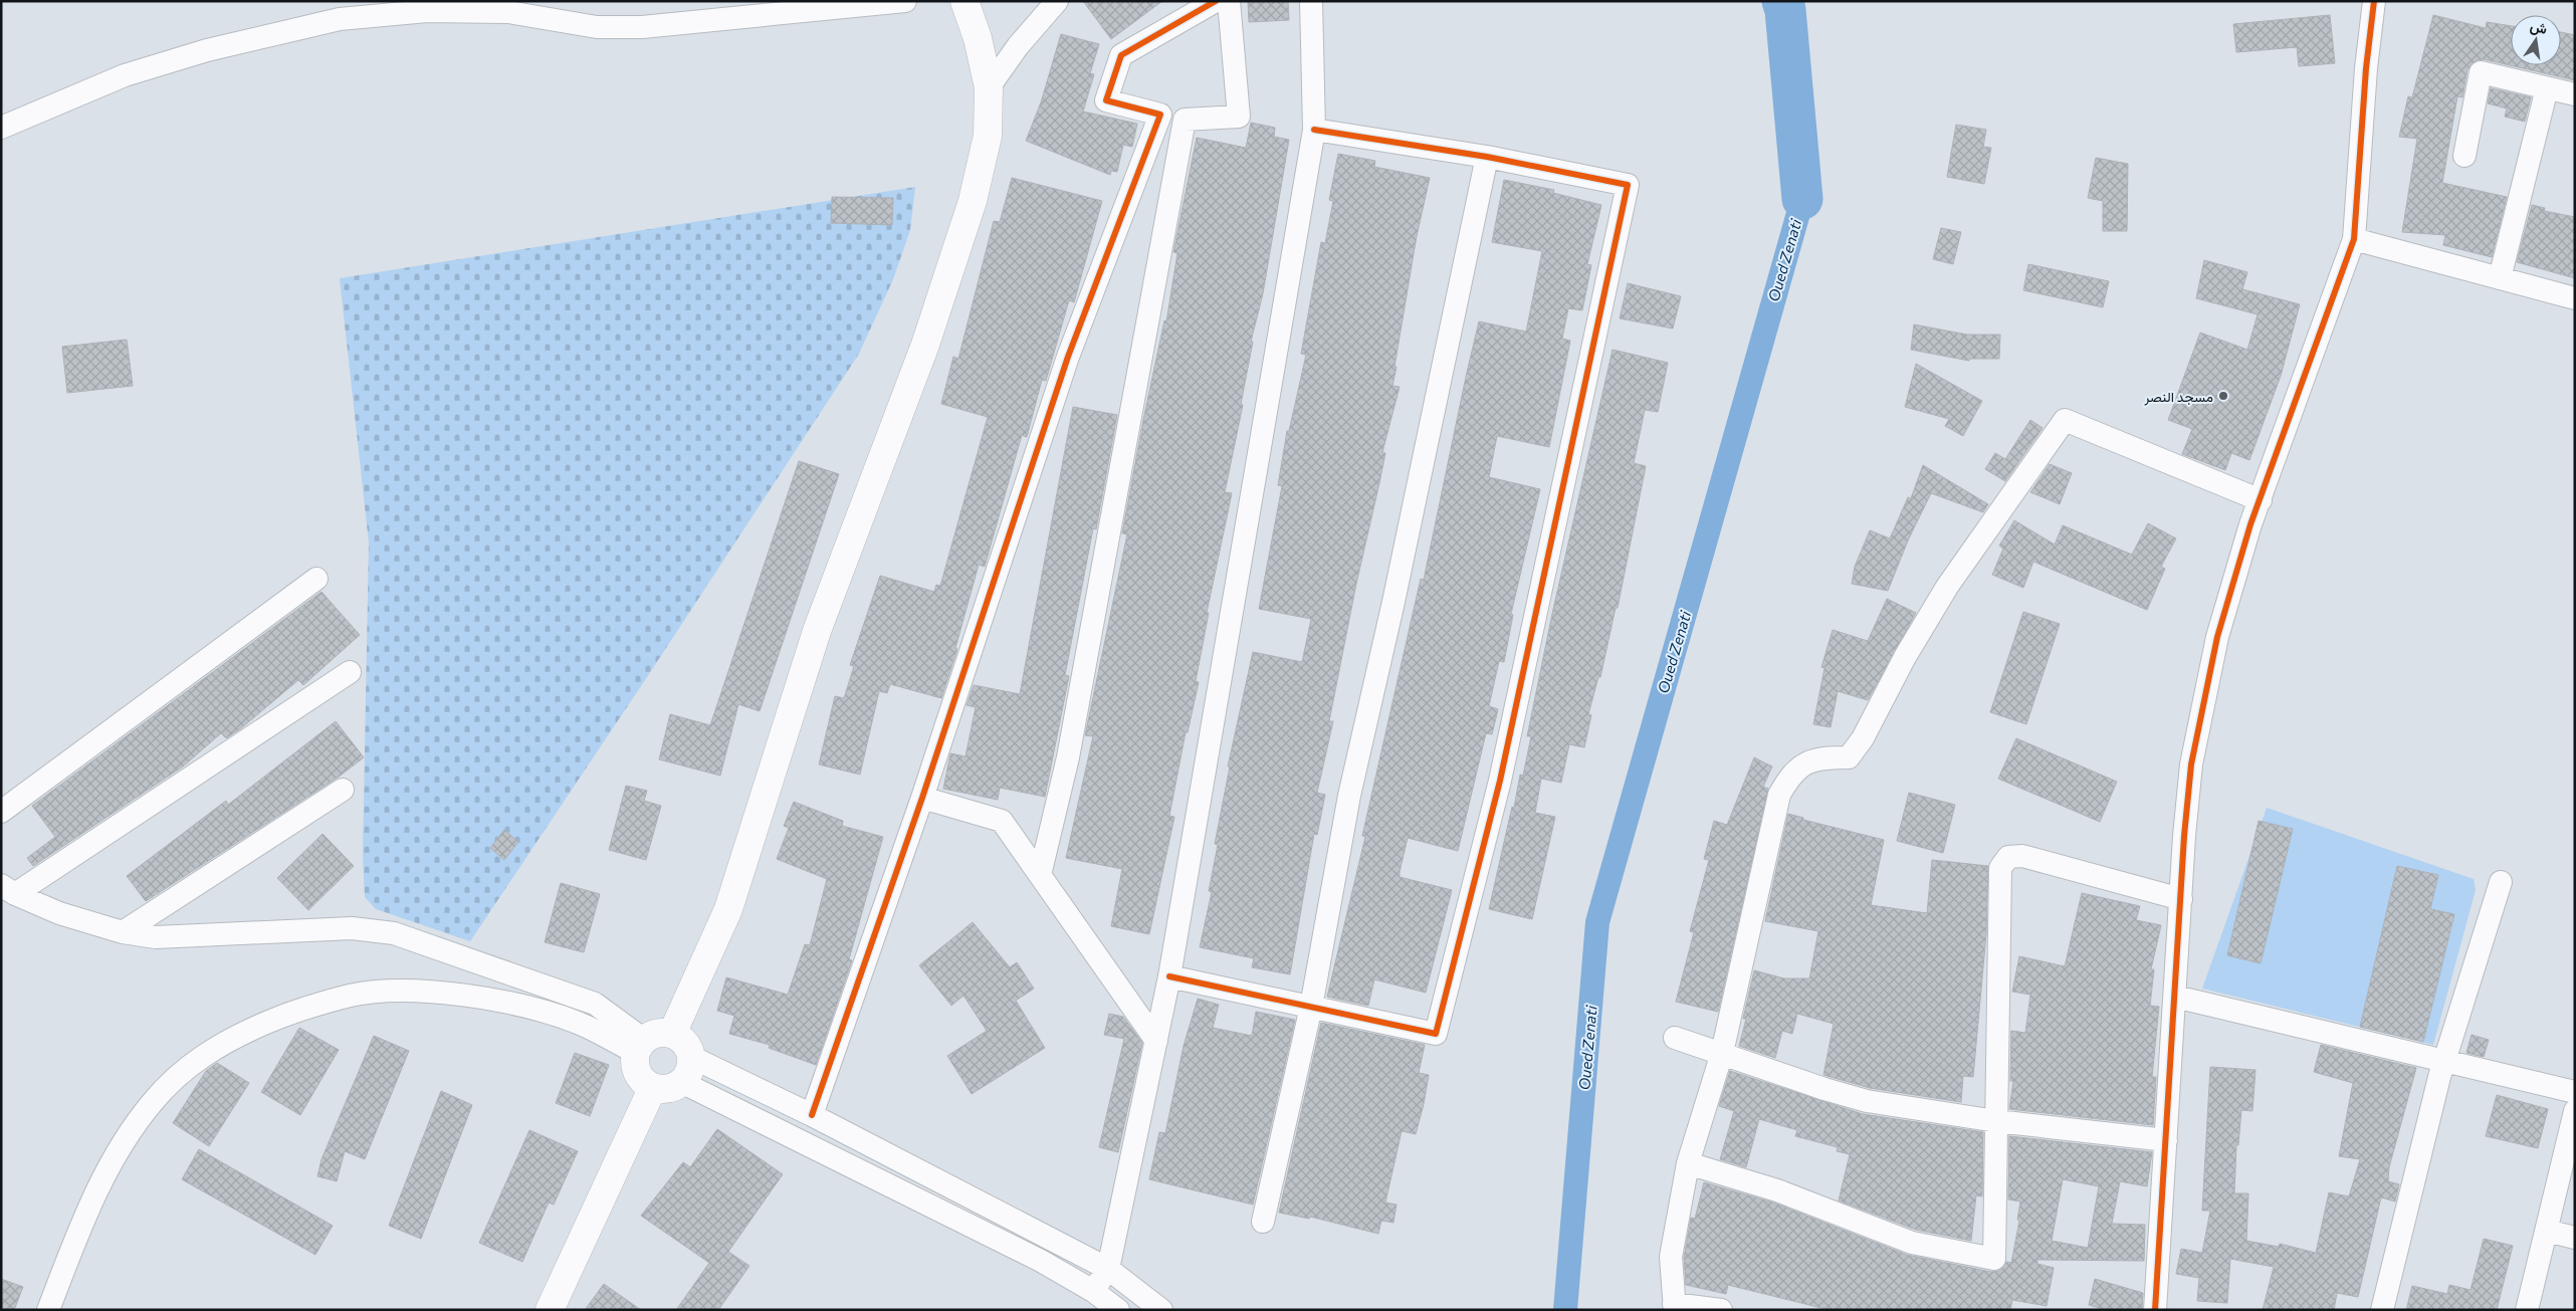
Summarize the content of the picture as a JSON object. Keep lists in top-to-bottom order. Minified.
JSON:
{"water":["Oued Zenati"],"places":["مسجد النصر"],"north":"top"}
